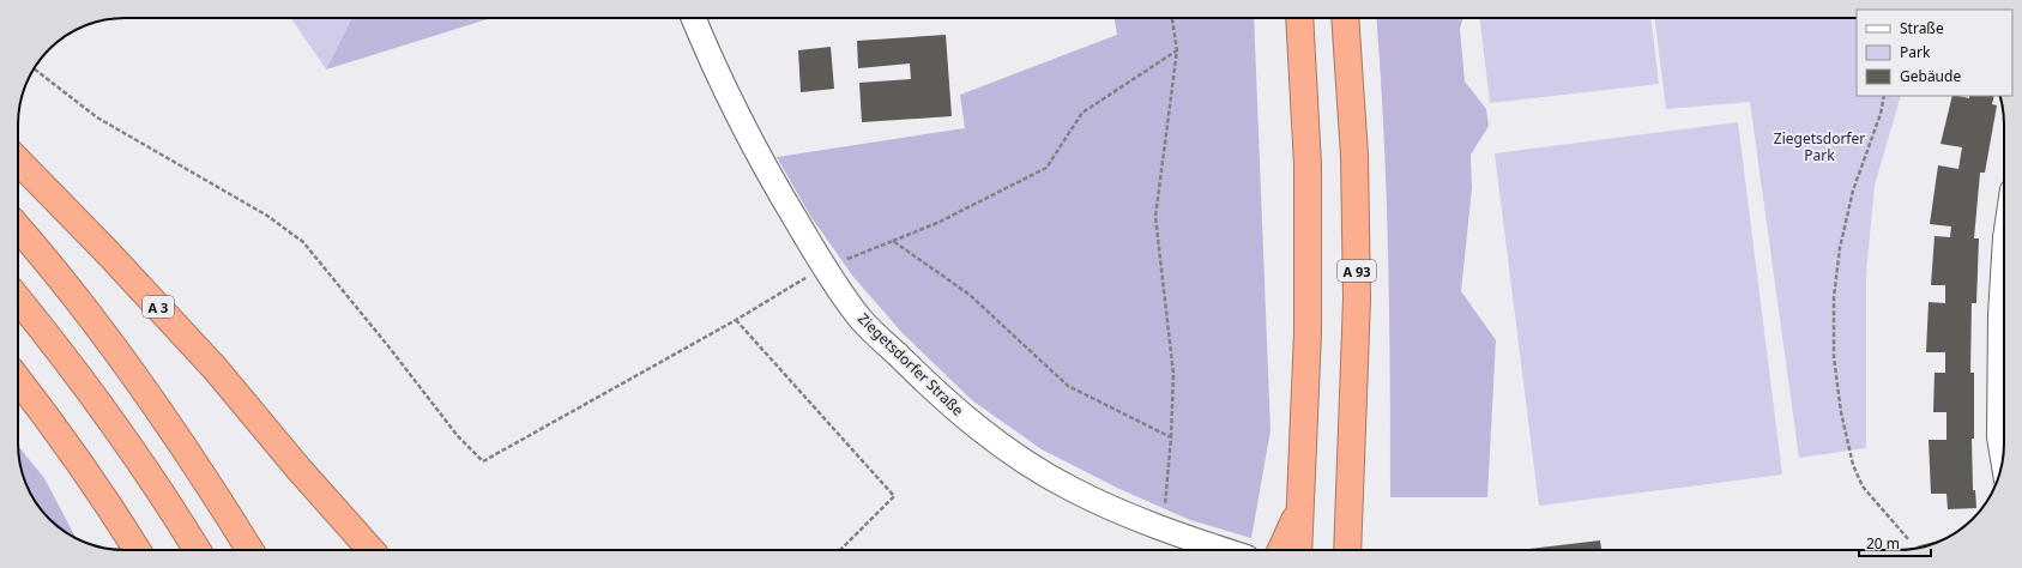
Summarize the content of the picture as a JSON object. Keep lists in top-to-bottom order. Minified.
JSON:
{"streets":{"highway":["A 93","A 3"],"street":["Ziegetsdorfer Straße"]},"parks":["Ziegetsdorfer Park"],"legend":["Straße","Park","Gebäude"],"scale_bar":"20 m"}
